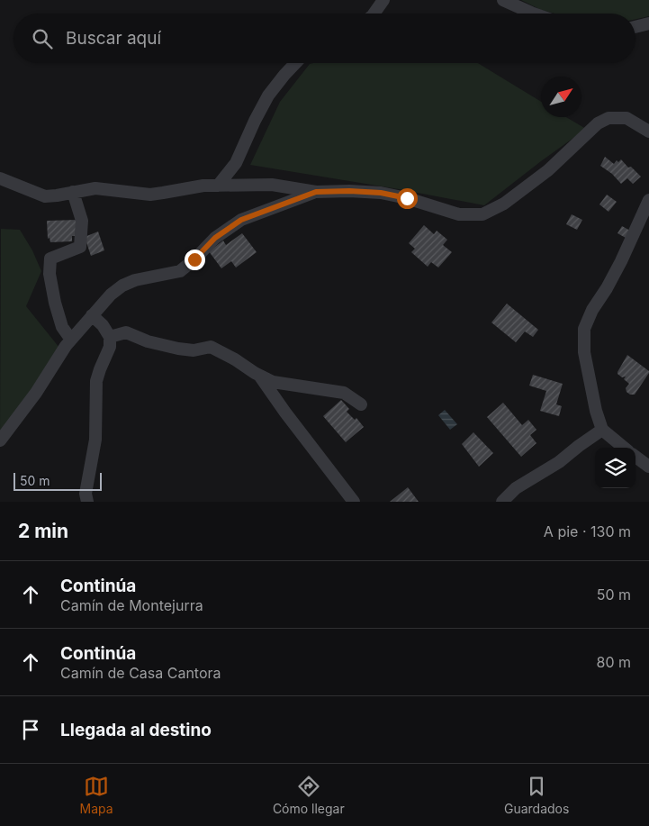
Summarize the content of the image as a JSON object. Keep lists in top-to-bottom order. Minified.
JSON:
{"scale_bar":"50 m","north":"top right","page":{"search":"Buscar aquí","scale":"50 m","heading":["2 min","A pie · 130 m"],"list":[["Continúa","Camín de Montejurra","50 m"],["Continúa","Camín de Casa Cantora","80 m"],"Llegada al destino"],"nav":["Mapa","Cómo llegar","Guardados"]}}
